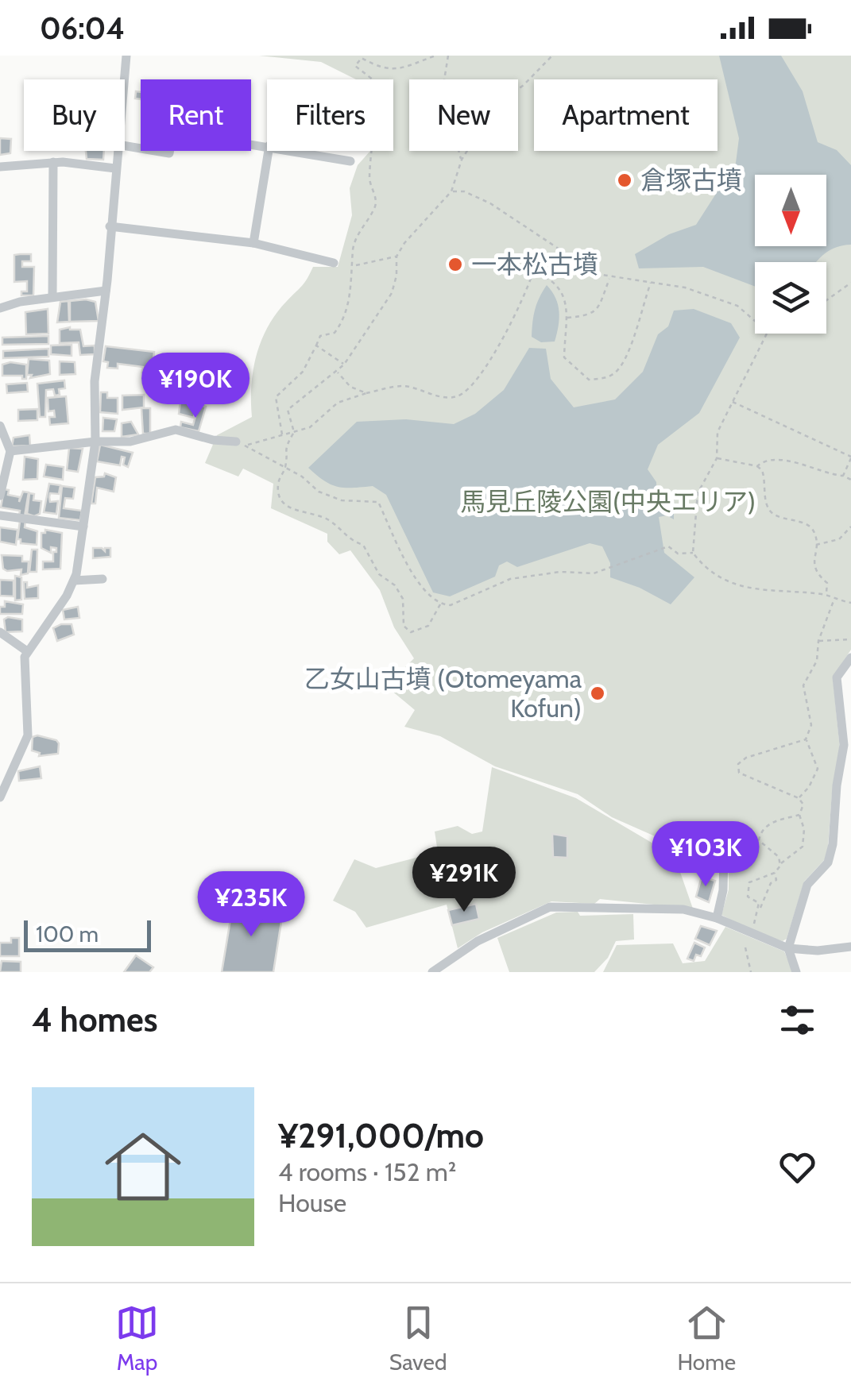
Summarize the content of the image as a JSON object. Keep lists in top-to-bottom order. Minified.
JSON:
{"parks":["馬見丘陵公園(中央エリア)"],"places":["倉塚古墳","一本松古墳","乙女山古墳 (Otomeyama Kofun)"],"scale_bar":"100 m","north":"bottom","page":{"status":"06:04","chip":["Buy","Rent","Filters","New","Apartment"],"price":["¥190K","¥103K","¥291K","¥235K"],"scale":"100 m","heading":"4 homes","list":[{"name":"¥291,000/mo","note":"4 rooms · 152 m² · House"}],"tabs":["Map","Saved","Home"]}}
